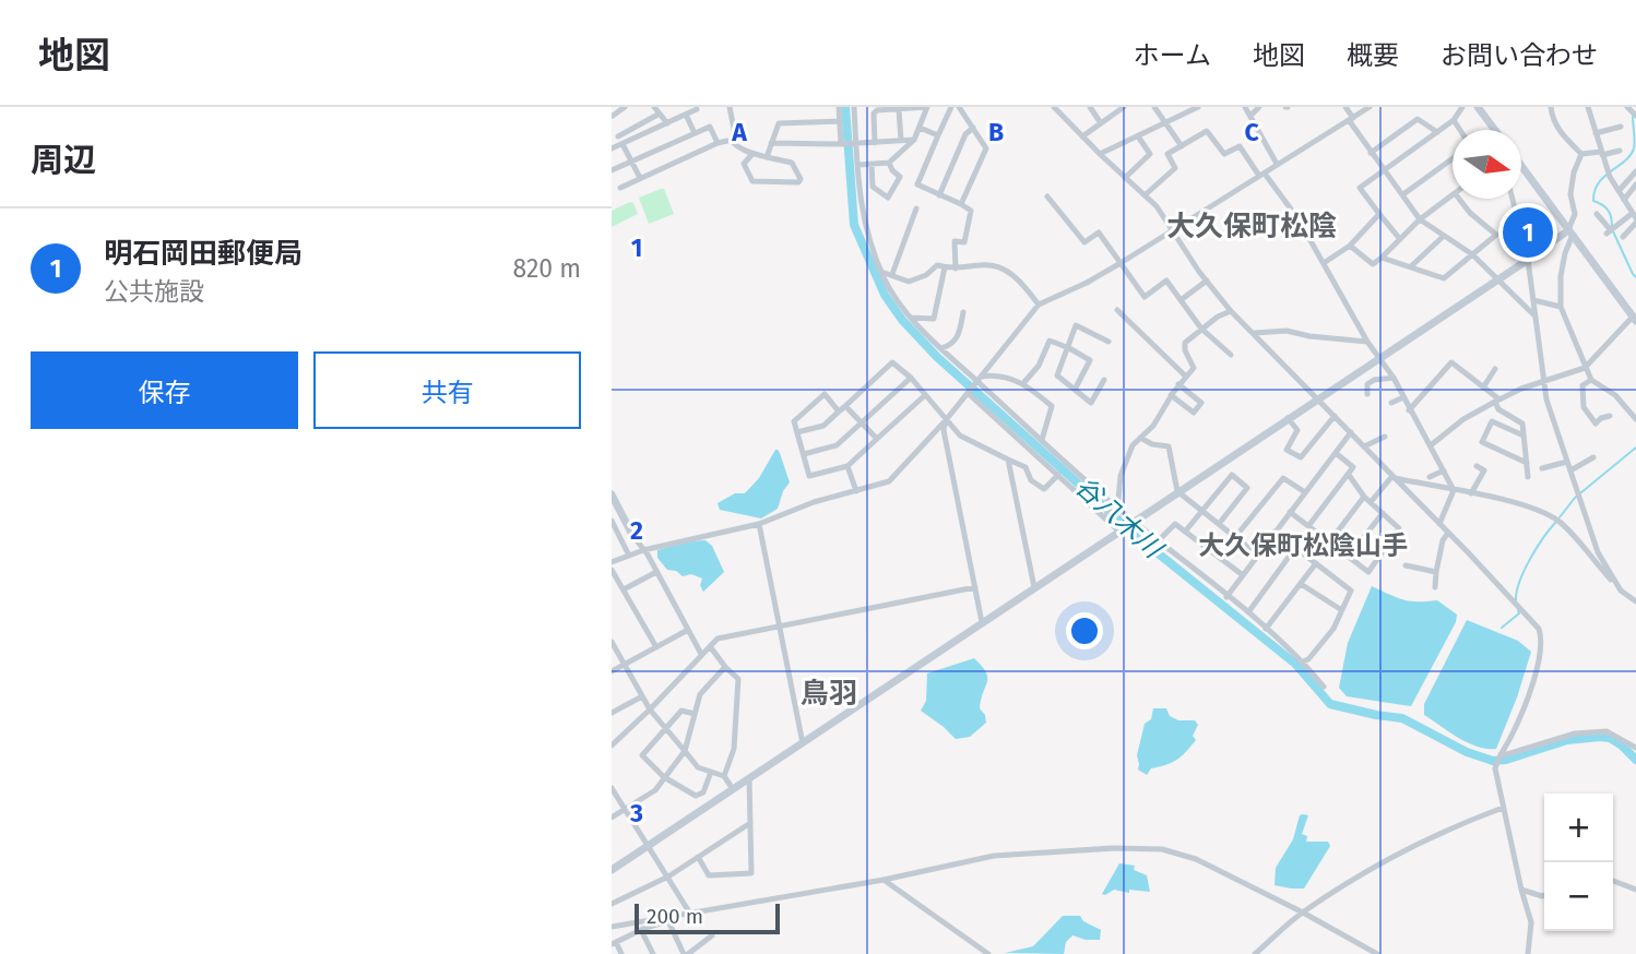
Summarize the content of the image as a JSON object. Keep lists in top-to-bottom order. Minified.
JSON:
{"districts":["大久保町松陰","大久保町松陰山手","鳥羽"],"water":["谷八木川"],"scale_bar":"200 m","north":"right","page":{"header":"地図","nav":["ホーム","地図","概要","お問い合わせ"],"heading":"周辺","pins":"1","list":[{"mark":"1","name":"明石岡田郵便局","note":"公共施設","value":"820 m"}],"buttons":["保存","共有"],"map_buttons":["+","−"],"scale":"200 m"},"grid":{"columns":["A","B","C"],"rows":["1","2","3"]}}
